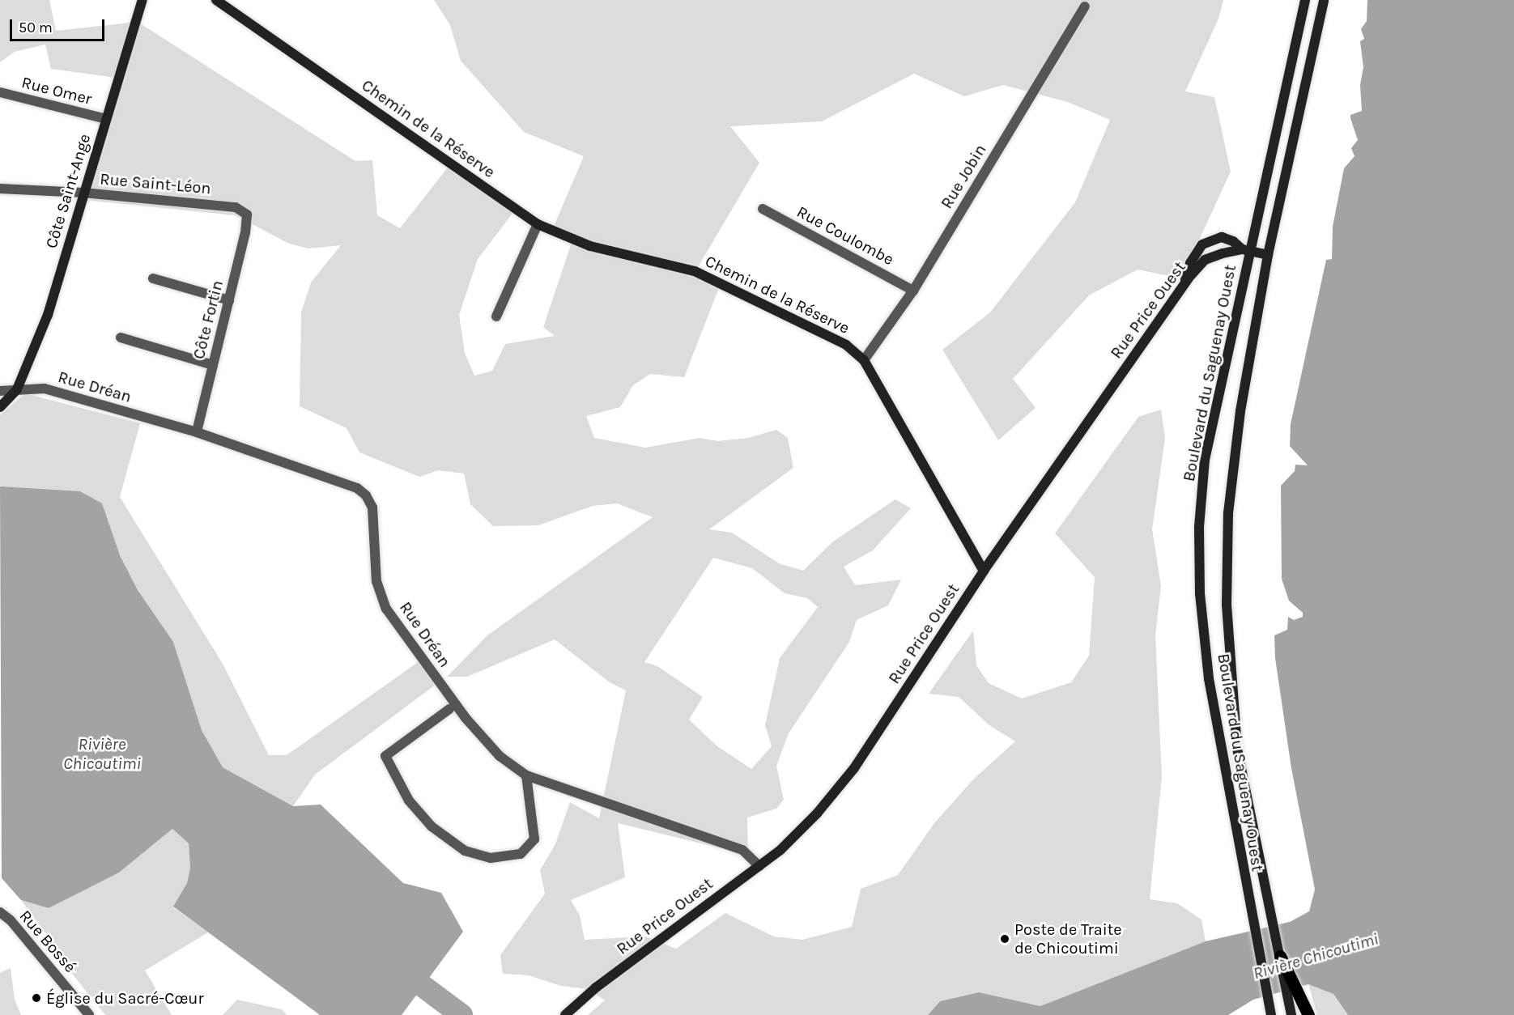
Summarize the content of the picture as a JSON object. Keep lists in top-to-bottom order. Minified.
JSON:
{"streets":{"street":["Rue Omer","Chemin de la Réserve","Rue Jobin","Rue Saint-Léon","Côte Saint-Ange","Rue Coulombe","Rue Price Ouest","Côte Fortin","Boulevard du Saguenay Ouest","Rue Dréan","Rue Bossé"]},"crossings":[["Rue Omer","Côte Saint-Ange"],["Chemin de la Réserve","Rue Jobin"],["Chemin de la Réserve","Rue Price Ouest"],["Rue Jobin","Rue Coulombe"],["Rue Saint-Léon","Côte Saint-Ange"],["Rue Saint-Léon","Côte Fortin"],["Côte Saint-Ange","Rue Dréan"],["Rue Price Ouest","Boulevard du Saguenay Ouest"],["Rue Price Ouest","Rue Dréan"],["Côte Fortin","Rue Dréan"]],"water":["Rivière Chicoutimi"],"places":["Poste de Traite de Chicoutimi","Église du Sacré-Cœur"],"scale_bar":"50 m"}
